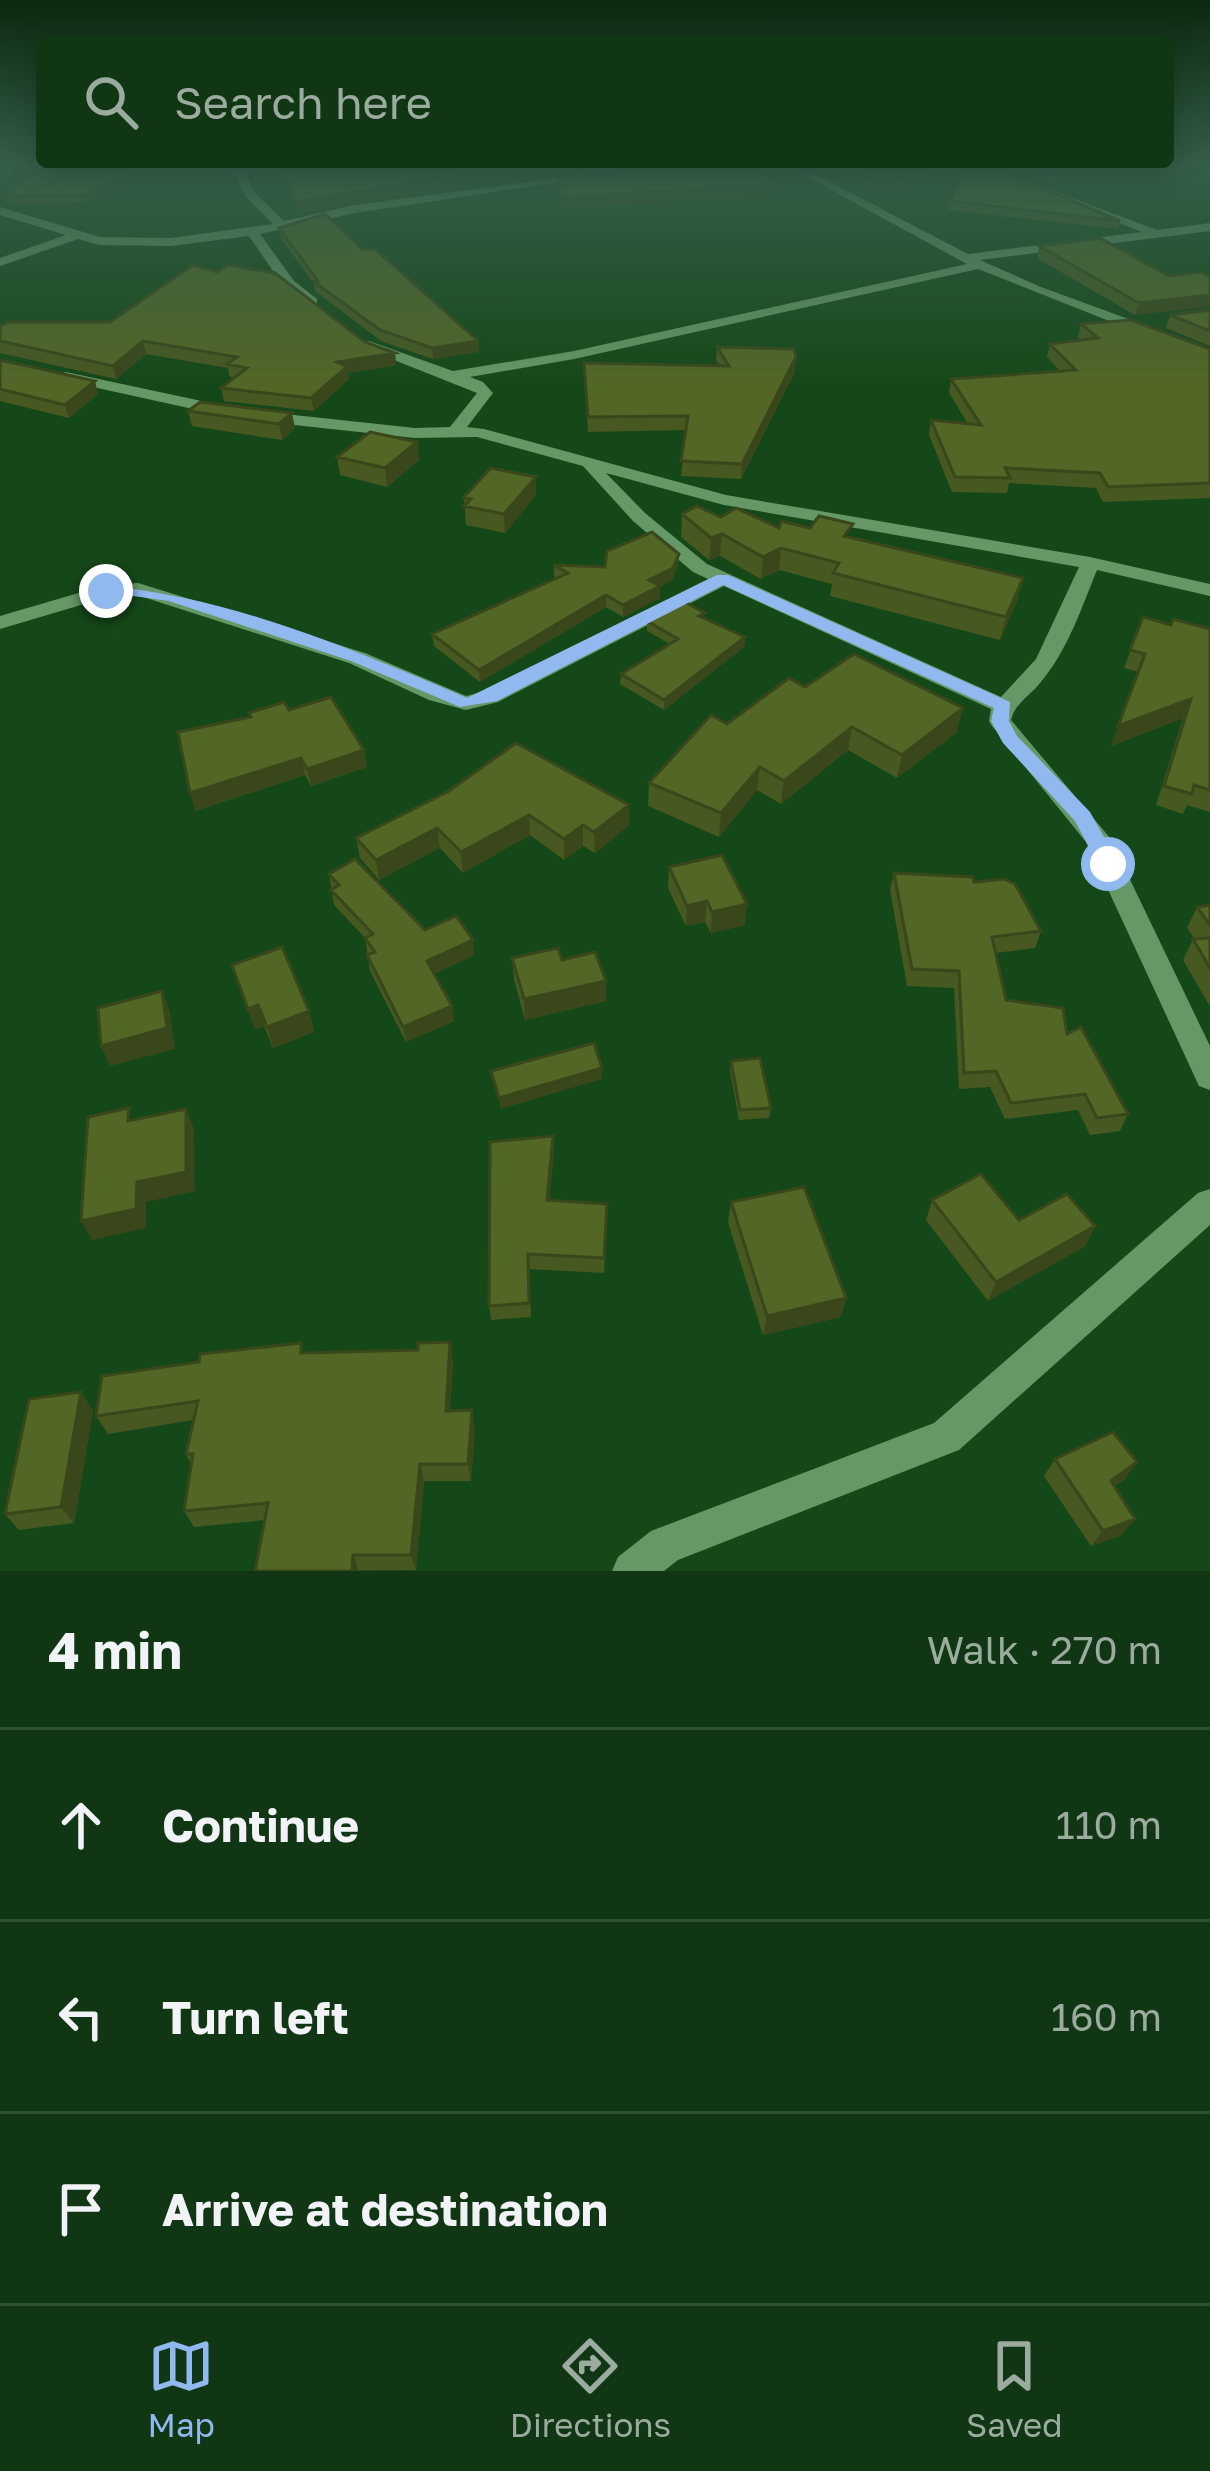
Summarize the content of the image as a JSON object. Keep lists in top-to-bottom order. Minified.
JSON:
{"page":{"search":"Search here","heading":["4 min","Walk · 270 m"],"list":[["Continue","110 m"],["Turn left","160 m"],"Arrive at destination"],"nav":["Map","Directions","Saved"]}}
